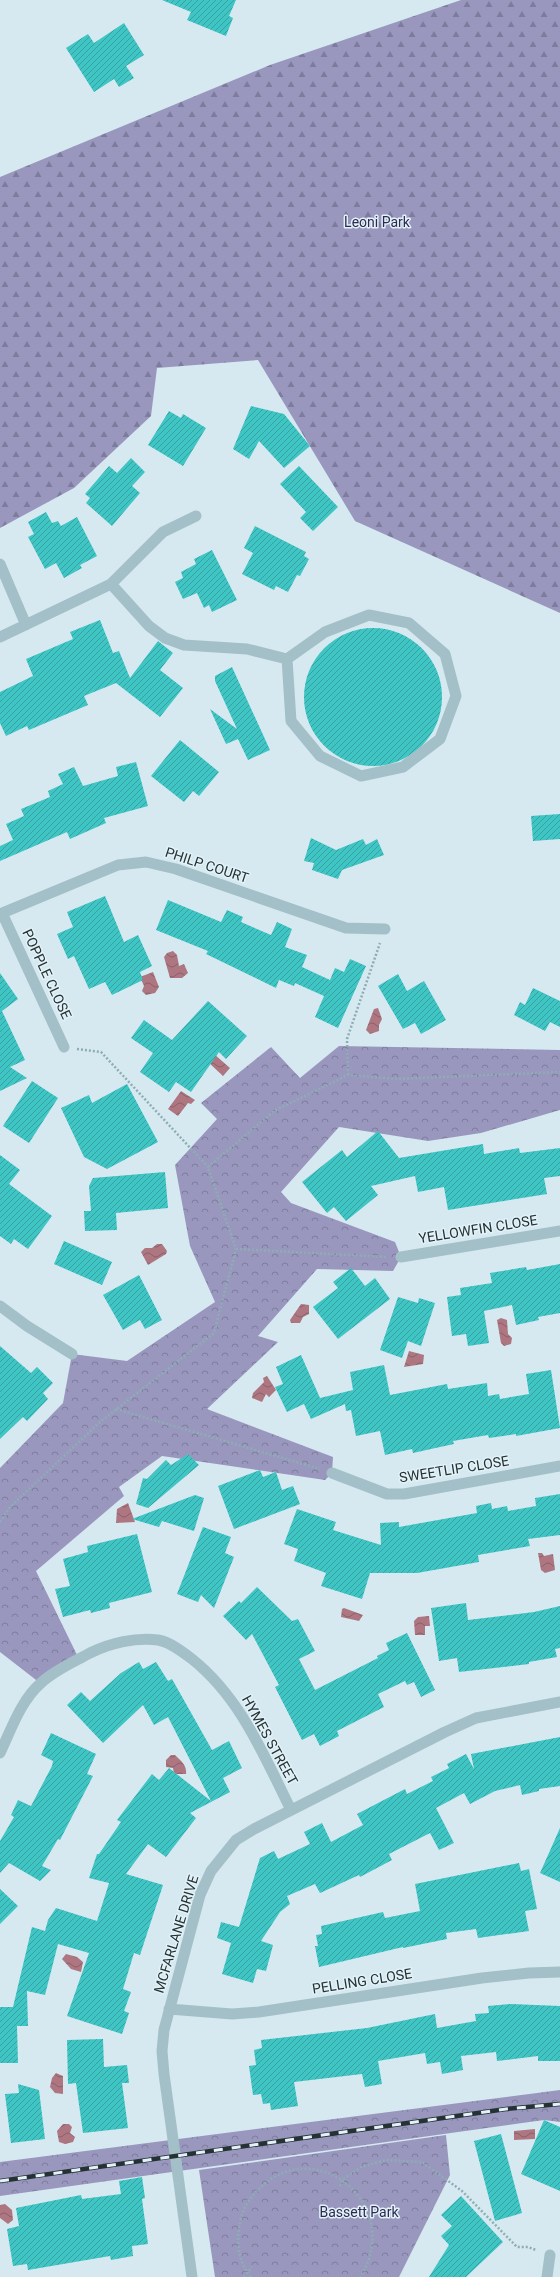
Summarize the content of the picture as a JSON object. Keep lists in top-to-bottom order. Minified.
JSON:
{"streets":{"street":["PHILP COURT","POPPLE CLOSE","YELLOWFIN CLOSE","SWEETLIP CLOSE","HYMES STREET","MCFARLANE DRIVE","PELLING CLOSE"]},"crossings":[["PHILP COURT","POPPLE CLOSE"],["HYMES STREET","MCFARLANE DRIVE"],["MCFARLANE DRIVE","PELLING CLOSE"]],"parks":["Leoni Park","Bassett Park"]}
